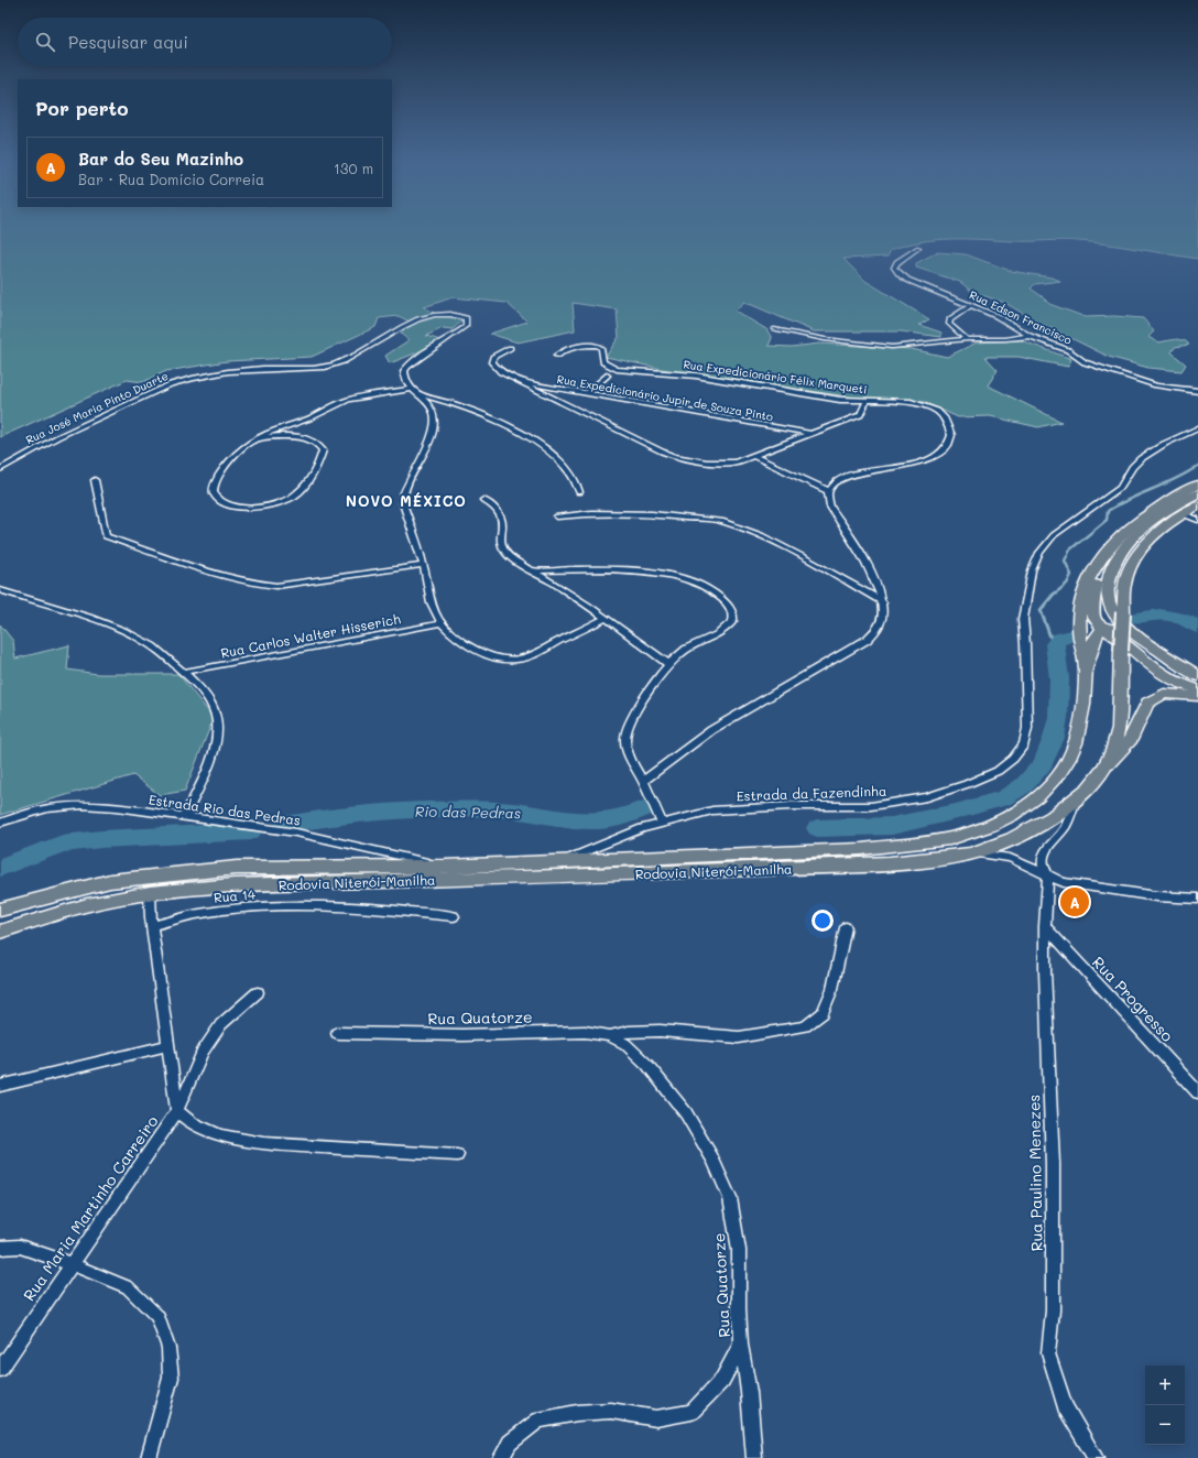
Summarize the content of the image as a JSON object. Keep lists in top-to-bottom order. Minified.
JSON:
{"streets":{"main road":["Rodovia Niterói-Manilha"],"street":["Rua Edson Francisco","Rua Expedicionário Félix Marqueti","Rua Expedicionário Jupir de Souza Pinto","Rua José Maria Pinto Duarte","Rua Carlos Walter Hisserich","Estrada da Fazendinha","Estrada Rio das Pedras","Rua 14","Rua Progresso","Rua Quatorze","Rua Paulino Menezes","Rua Maria Martinho Carreiro"]},"crossings":[["Rua José Maria Pinto Duarte","Rua Carlos Walter Hisserich"],["Estrada da Fazendinha","Rodovia Niterói-Manilha"],["Estrada Rio das Pedras","Rodovia Niterói-Manilha"],["Rodovia Niterói-Manilha","Rua Paulino Menezes"],["Rua Progresso","Rua Paulino Menezes"]],"districts":["NOVO MÉXICO"],"water":["Rio das Pedras"],"page":{"search":"Pesquisar aqui","heading":"Por perto","list":[{"mark":"A","name":"Bar do Seu Mazinho","note":"Bar · Rua Domício Correia","value":"130 m"}],"pins":"A","map_buttons":["+","−"]}}
